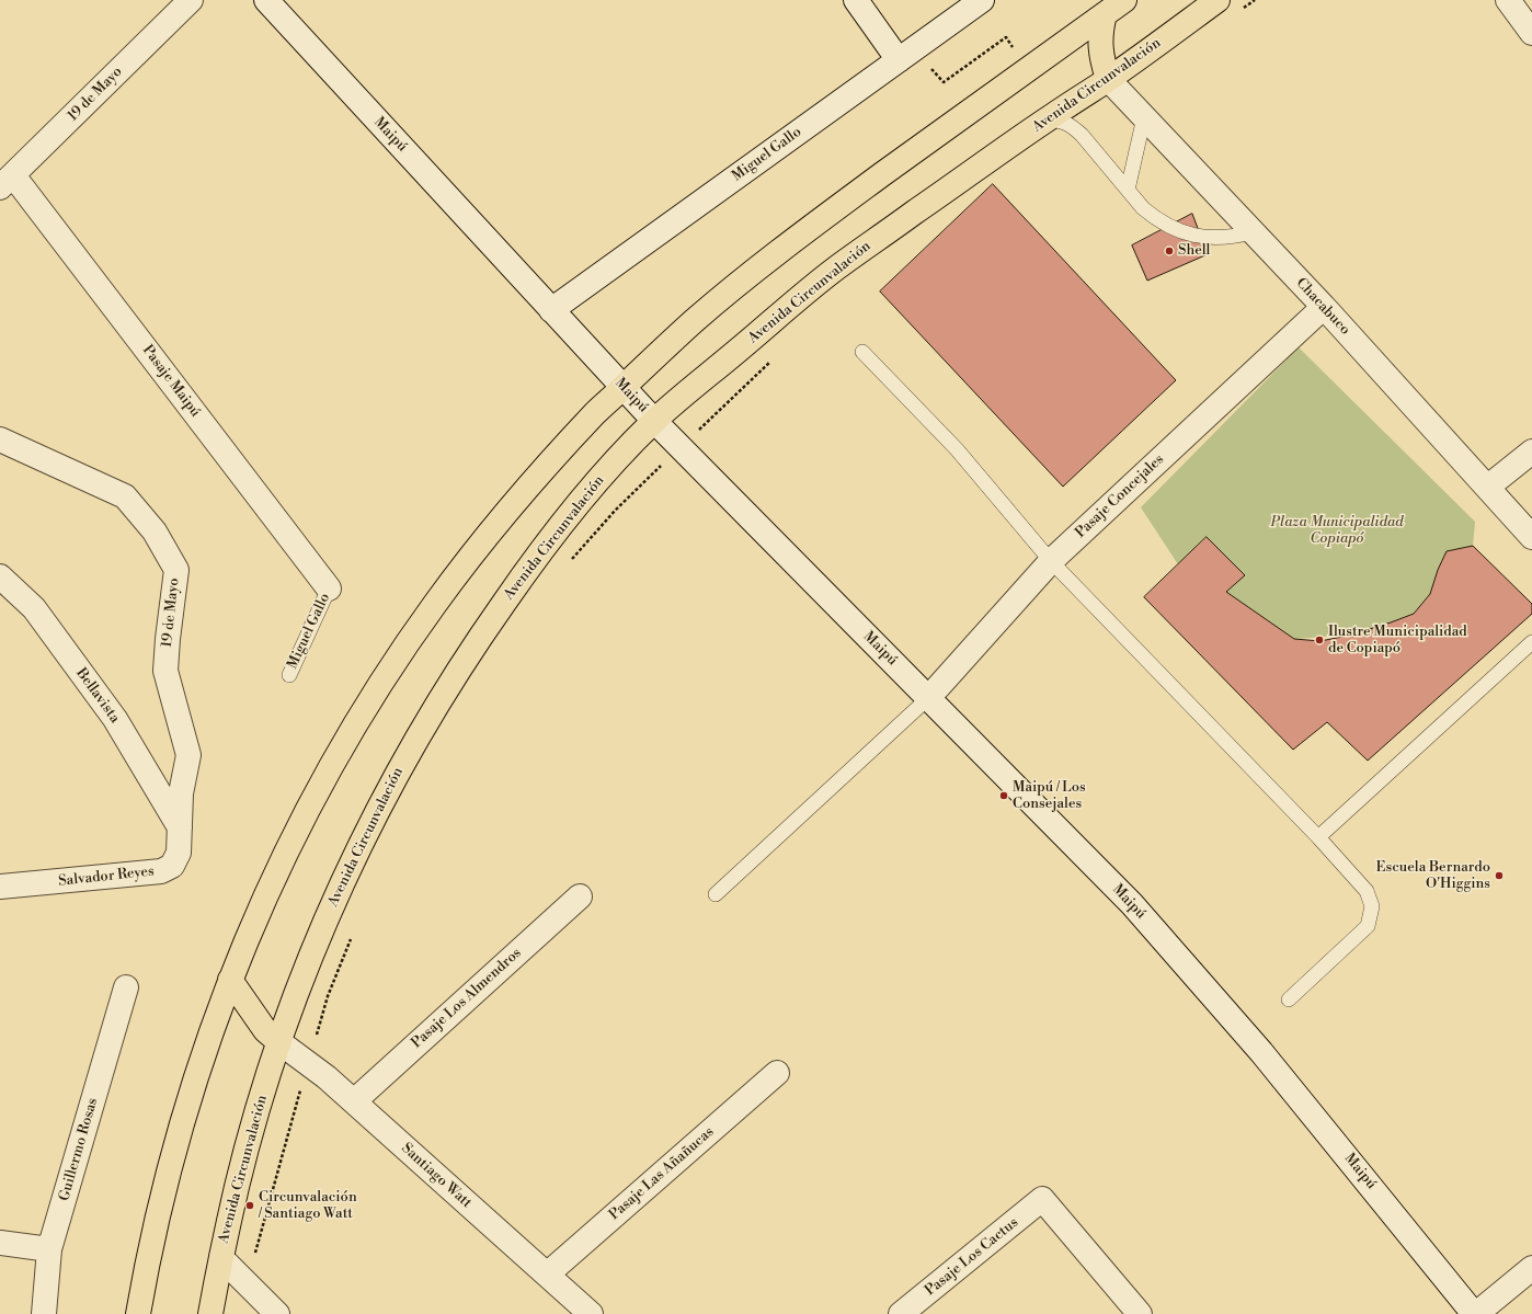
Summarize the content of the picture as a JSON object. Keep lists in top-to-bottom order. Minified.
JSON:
{"streets":{"main road":["Avenida Circunvalación"],"street":["19 de Mayo","Maipú","Miguel Gallo","Chacabuco","Pasaje Maipú","Pasaje Concejales","Bellavista","Salvador Reyes","Pasaje Los Almendros","Guillermo Rosas","Pasaje Las Añañucas","Santiago Watt","Pasaje Los Cactus"]},"crossings":[["Avenida Circunvalación","Maipú"],["Avenida Circunvalación","Chacabuco"],["Avenida Circunvalación","Santiago Watt"],["19 de Mayo","Pasaje Maipú"],["19 de Mayo","Bellavista"],["19 de Mayo","Salvador Reyes"],["Maipú","Miguel Gallo"],["Maipú","Pasaje Concejales"],["Miguel Gallo","Pasaje Maipú"],["Chacabuco","Pasaje Concejales"],["Bellavista","Salvador Reyes"],["Pasaje Los Almendros","Santiago Watt"],["Pasaje Las Añañucas","Santiago Watt"]],"parks":["Plaza Municipalidad Copiapó"],"places":["Shell","Ilustre Municipalidad de Copiapó","Maipú / Los Consejales","Escuela Bernardo O'Higgins","Circunvalación / Santiago Watt"]}
